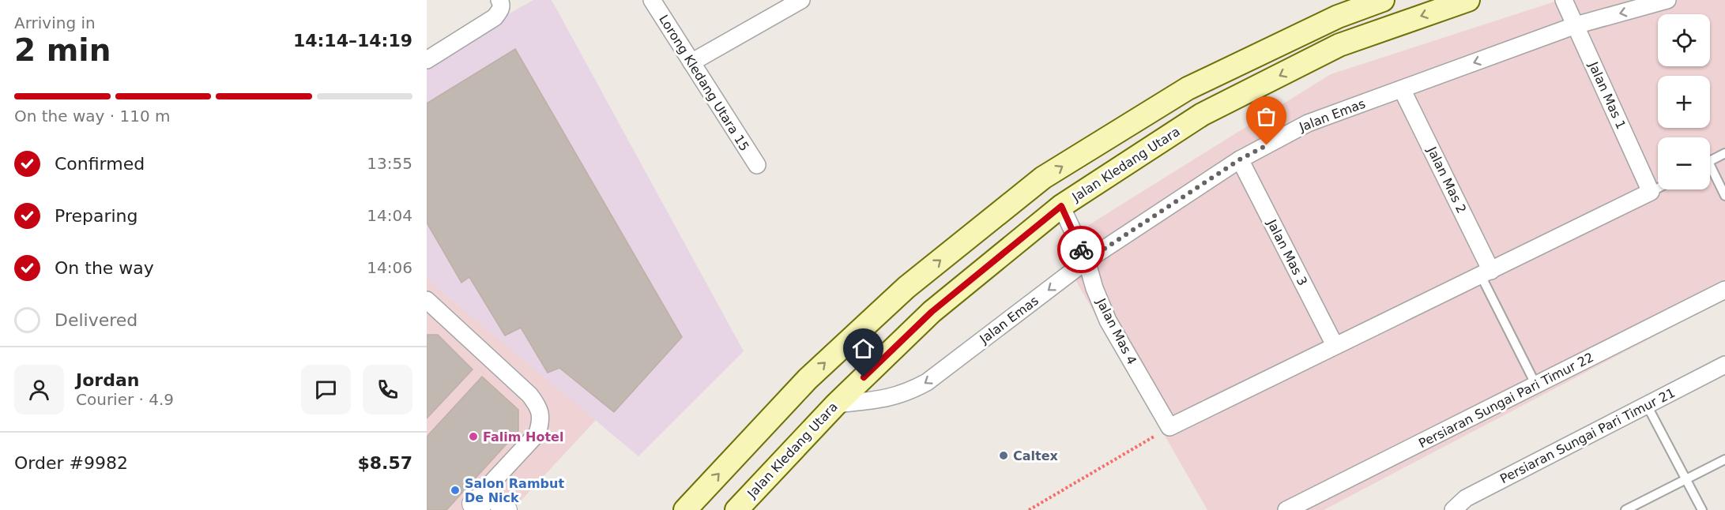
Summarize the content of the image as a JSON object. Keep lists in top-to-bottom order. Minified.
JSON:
{"streets":{"main road":["Jalan Kledang Utara"],"street":["Lorong Kledang Utara 15","Jalan Mas 1","Jalan Emas","Jalan Mas 2","Jalan Mas 3","Jalan Mas 4","Persiaran Sungai Pari Timur 22","Persiaran Sungai Pari Timur 21"]},"crossings":[["Jalan Mas 1","Jalan Emas"],["Jalan Emas","Jalan Kledang Utara"],["Jalan Emas","Jalan Mas 2"],["Jalan Emas","Jalan Mas 3"],["Jalan Emas","Jalan Mas 4"],["Jalan Kledang Utara","Jalan Mas 4"]],"one_way":["Jalan Emas"],"places":["Falim Hotel","Caltex","Salon Rambut De Nick"],"page":{"heading":["2 min","Arriving in","14:14–14:19"],"panel":["Jordan","Courier · 4.9","Order #9982","$8.57"],"map_buttons":["+","−"],"bar":"On the way · 110 m","list":[["Confirmed","13:55"],["Preparing","14:04"],["On the way","14:06"],"Delivered"]}}
